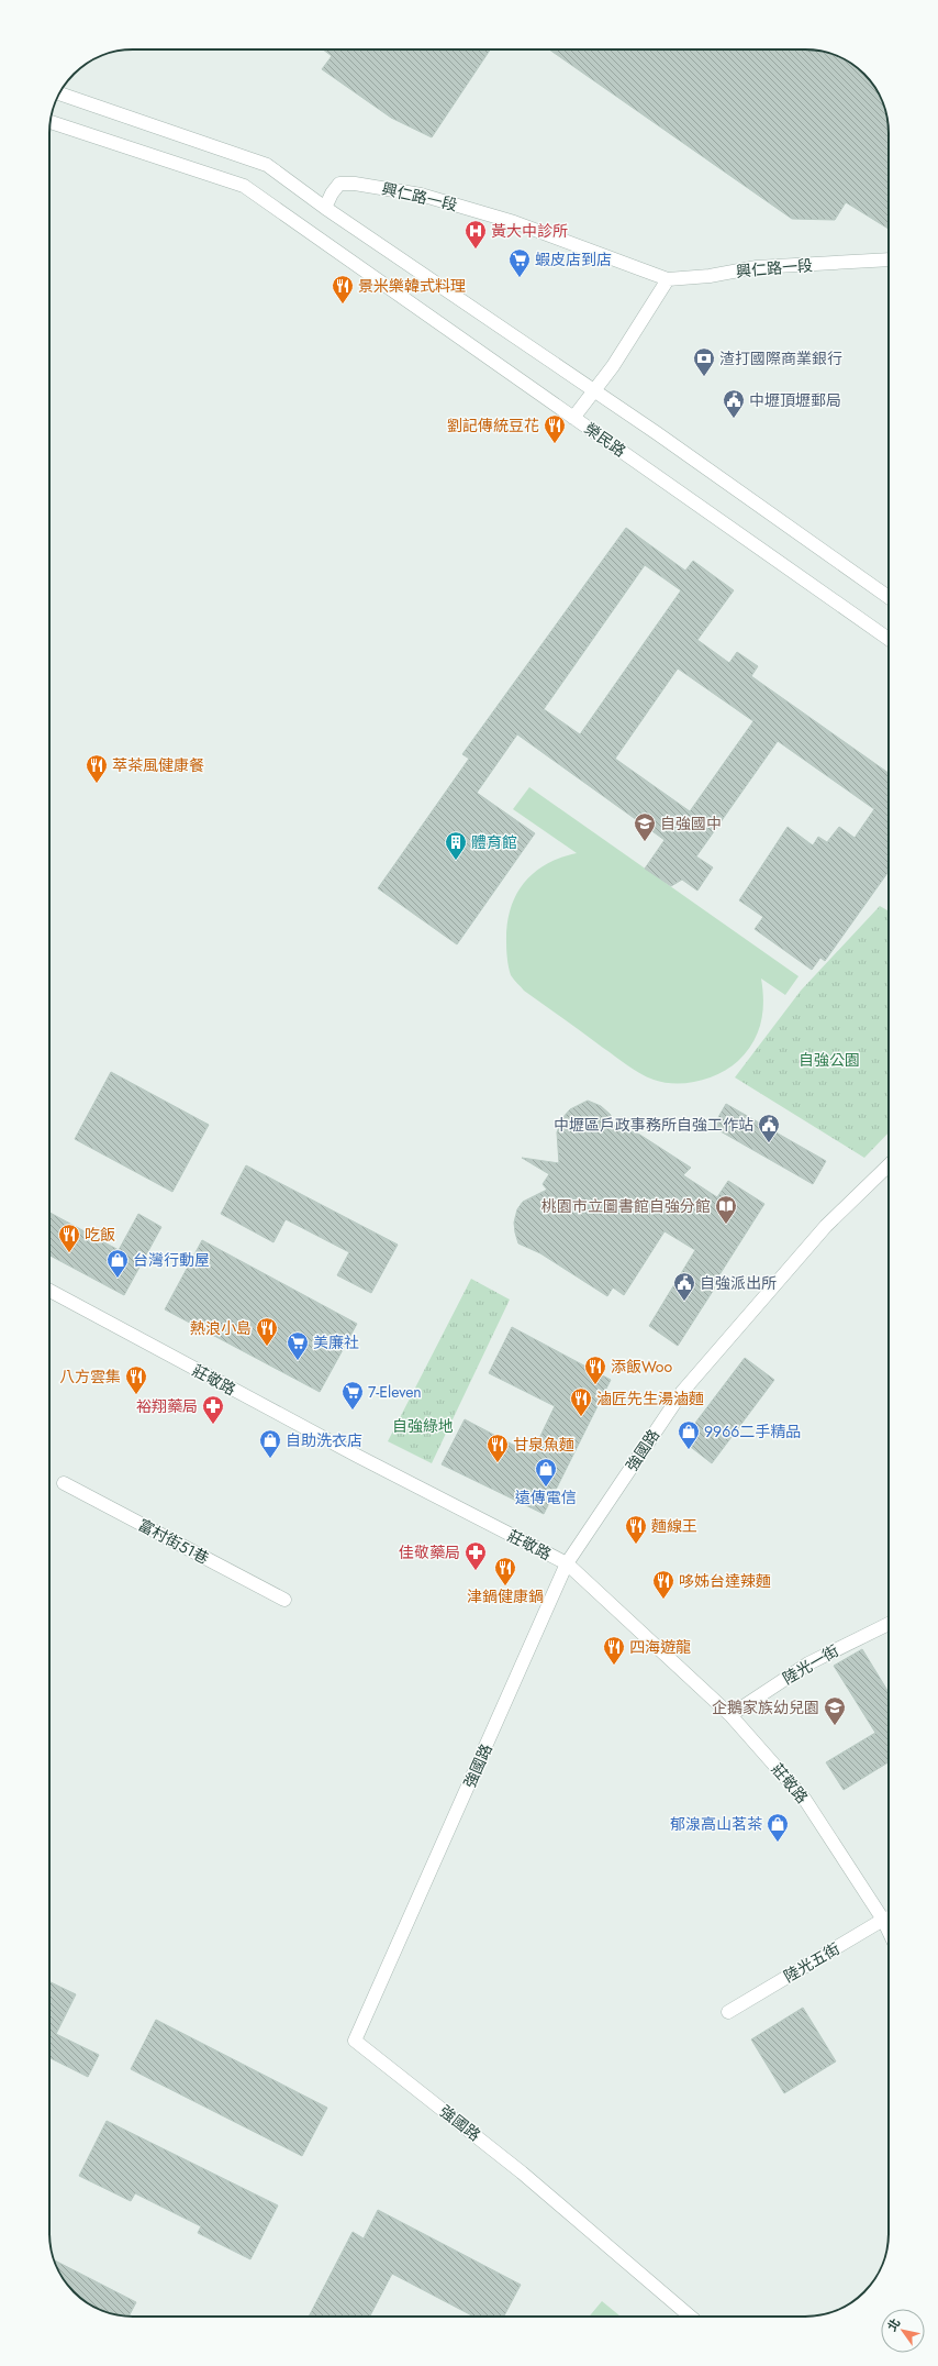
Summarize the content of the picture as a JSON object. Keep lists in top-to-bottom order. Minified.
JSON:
{"streets":{"street":["興仁路一段","榮民路","莊敬路","強國路","富村街51巷","陸光一街","陸光五街"]},"crossings":[["莊敬路","強國路"],["莊敬路","陸光一街"]],"parks":["自強公園","自強綠地"],"places":{"hospital":["黃大中診所"],"supermarket":["蝦皮店到店","美廉社","7-Eleven"],"restaurant":["景米樂韓式料理","劉記傳統豆花","萃茶風健康餐","吃飯","熱浪小島","添飯Woo","八方雲集","滷匠先生湯滷麵","甘泉魚麵","麵線王","津鍋健康鍋","哆姊台達辣麵","四海遊龍"],"bank":["渣打國際商業銀行"],"public building":["中壢頂壢郵局","中壢區戶政事務所自強工作站","自強派出所"],"school or university":["自強國中","企鵝家族幼兒園"],"building":["體育館"],"library":["桃園市立圖書館自強分館"],"shop":["台灣行動屋","9966二手精品","自助洗衣店","遠傳電信","郁湶高山茗茶"],"pharmacy":["裕翔藥局","佳敬藥局"]},"north":"top left"}
